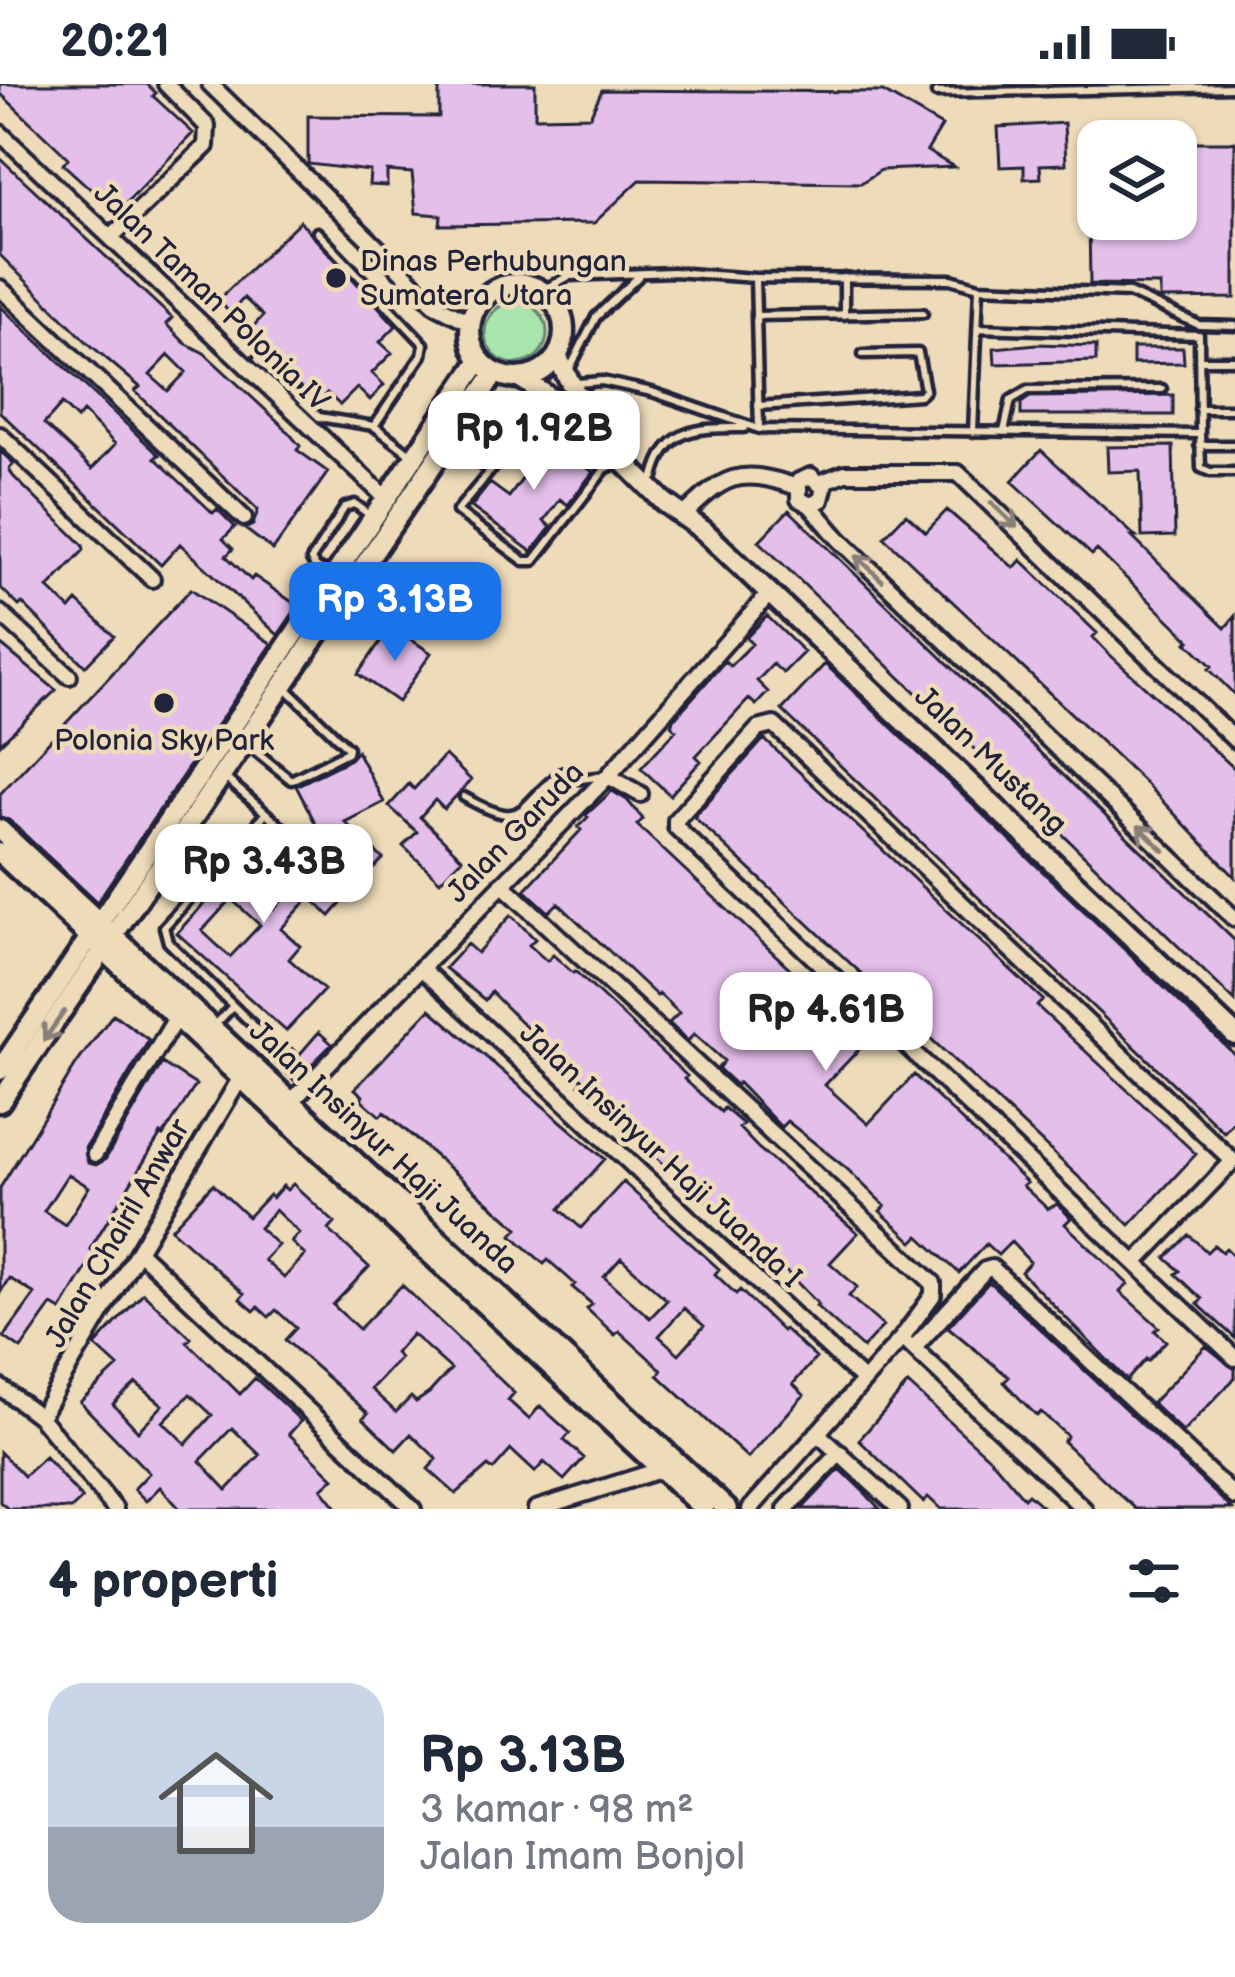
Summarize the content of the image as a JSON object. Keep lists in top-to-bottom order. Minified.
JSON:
{"streets":{"main road":["Jalan Mustang","Jalan Insinyur Haji Juanda"],"street":["Jalan Taman Polonia IV","Jalan Garuda","Jalan Insinyur Haji Juanda I","Jalan Chairil Anwar"]},"crossings":[["Jalan Mustang","Jalan Garuda"],["Jalan Garuda","Jalan Insinyur Haji Juanda"],["Jalan Garuda","Jalan Insinyur Haji Juanda I"],["Jalan Insinyur Haji Juanda","Jalan Chairil Anwar"]],"places":["Dinas Perhubungan Sumatera Utara","Polonia Sky Park"],"page":{"status":"20:21","price":["Rp 1.92B","Rp 3.13B","Rp 3.43B","Rp 4.61B"],"heading":"4 properti","list":[{"name":"Rp 3.13B","note":"3 kamar · 98 m² · Jalan Imam Bonjol"}]}}
